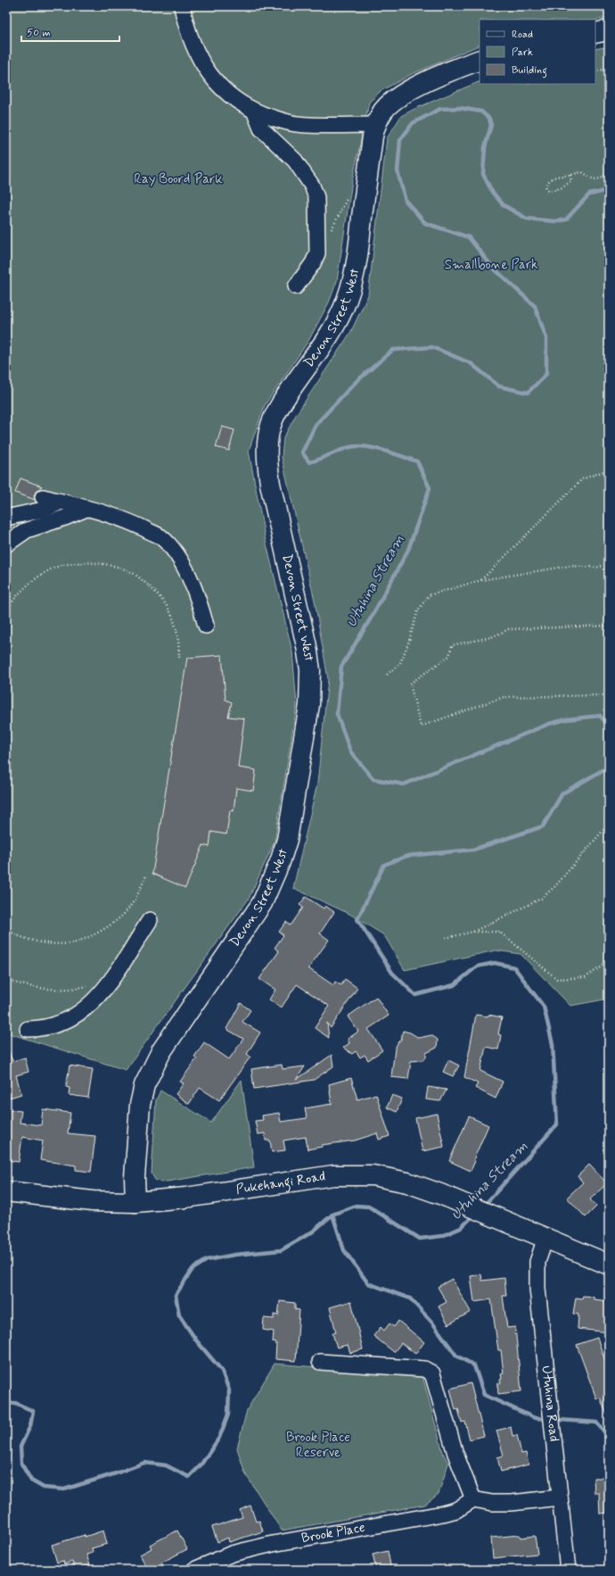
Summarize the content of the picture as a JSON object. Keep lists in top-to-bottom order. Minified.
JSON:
{"streets":{"main road":["Devon Street West","Pukehangi Road"],"street":["Utuhina Road","Brook Place"]},"crossings":[["Devon Street West","Pukehangi Road"],["Pukehangi Road","Utuhina Road"]],"water":["Utuhina Stream"],"parks":["Ray Boord Park","Smallbone Park","Brook Place Reserve"],"legend":["Road","Park","Building"],"scale_bar":"50 m"}
